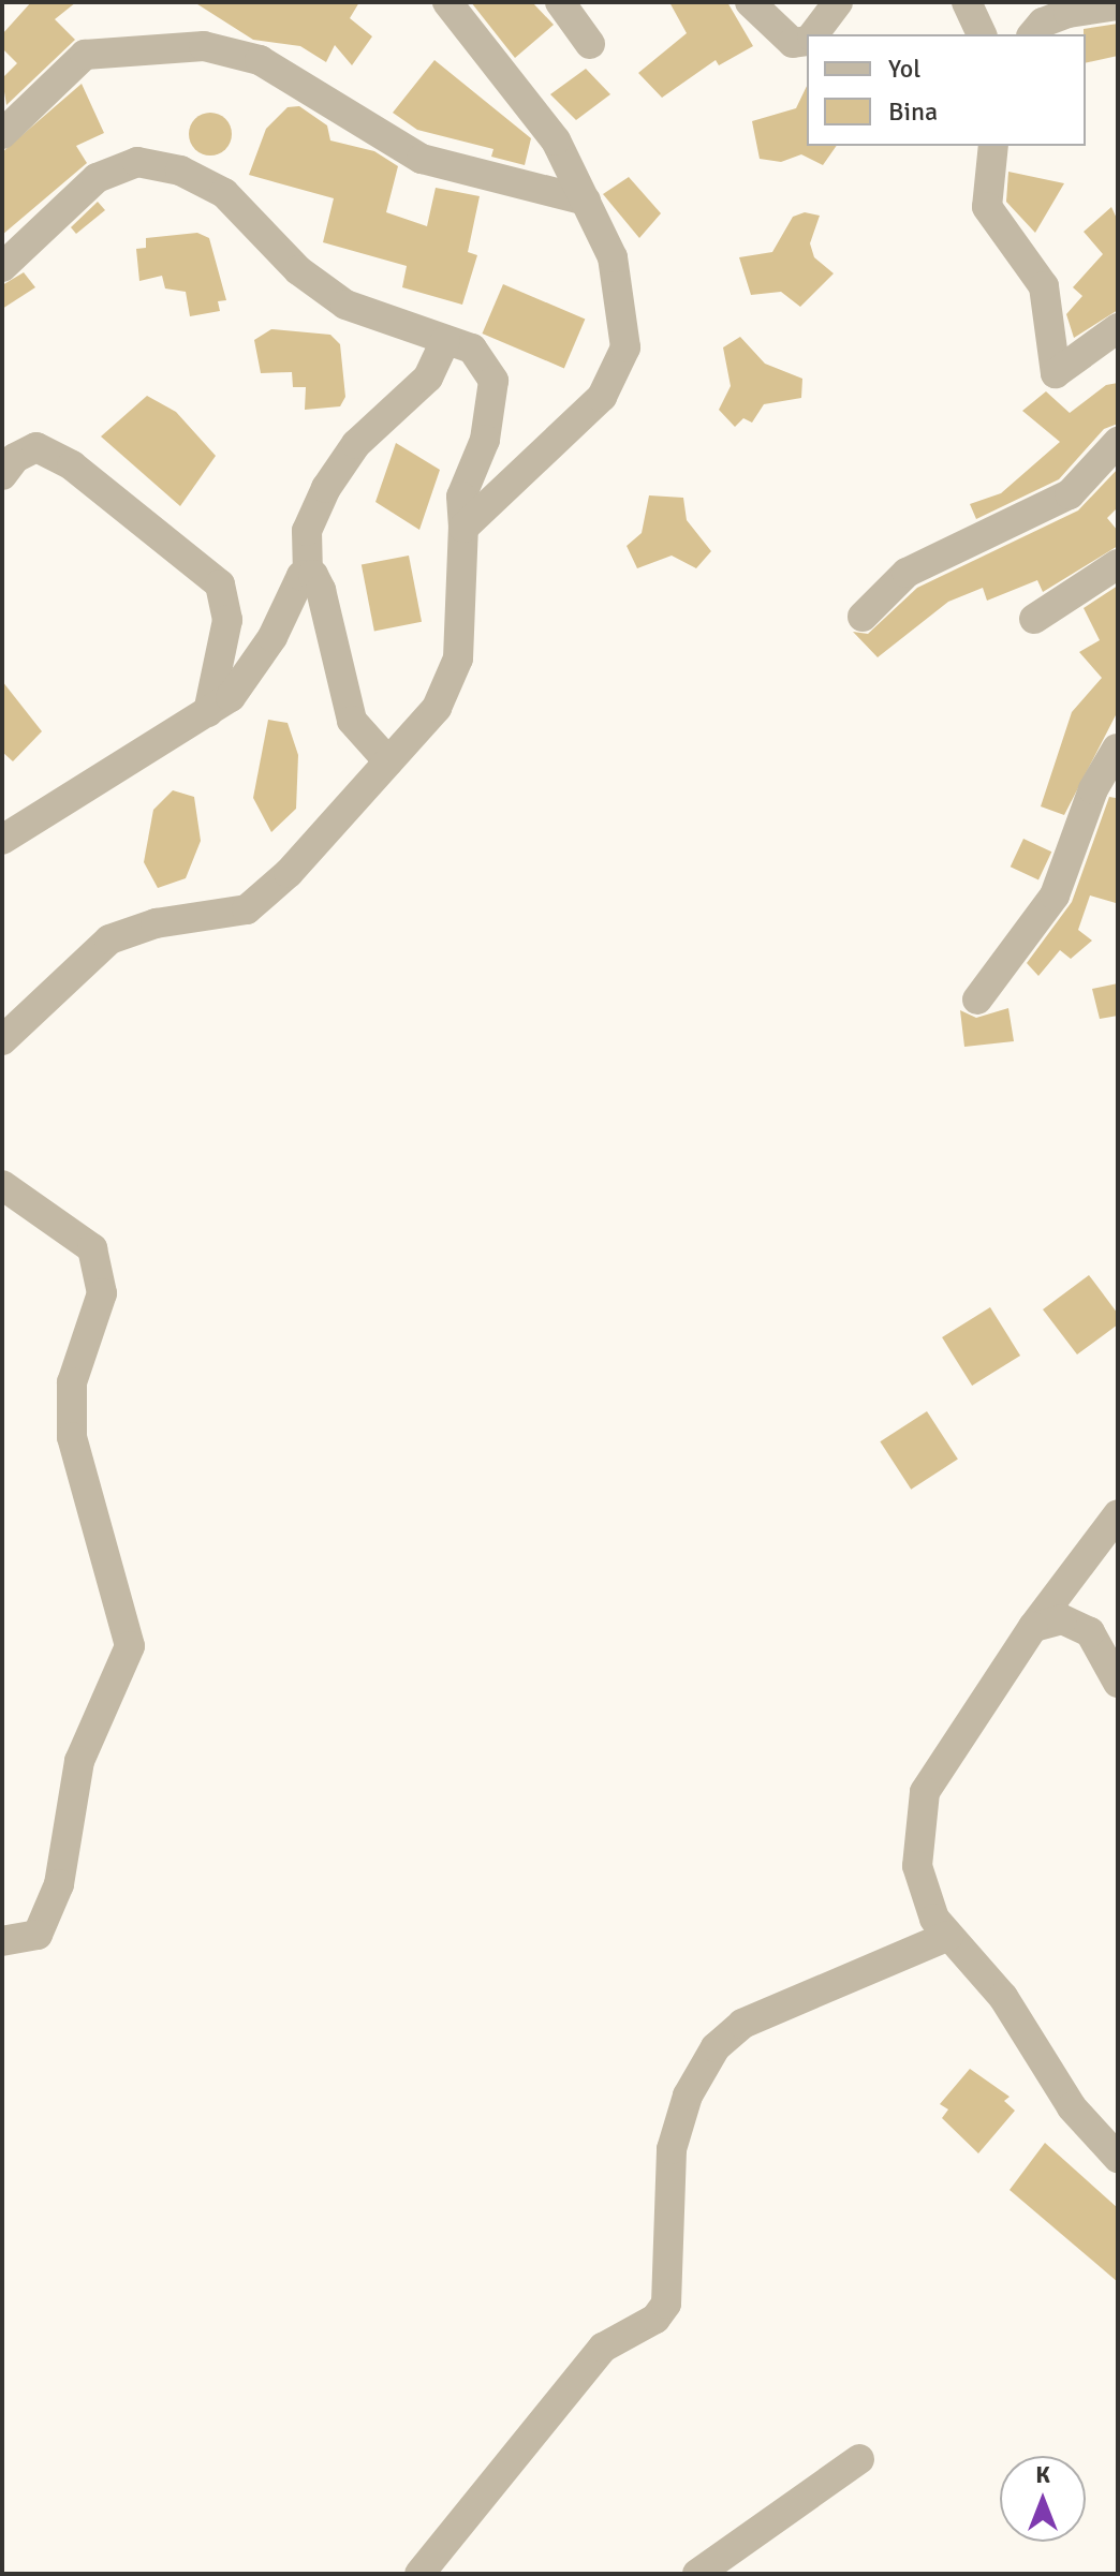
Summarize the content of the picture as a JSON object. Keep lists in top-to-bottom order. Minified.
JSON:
{"legend":["Yol","Bina"],"north":"top"}
